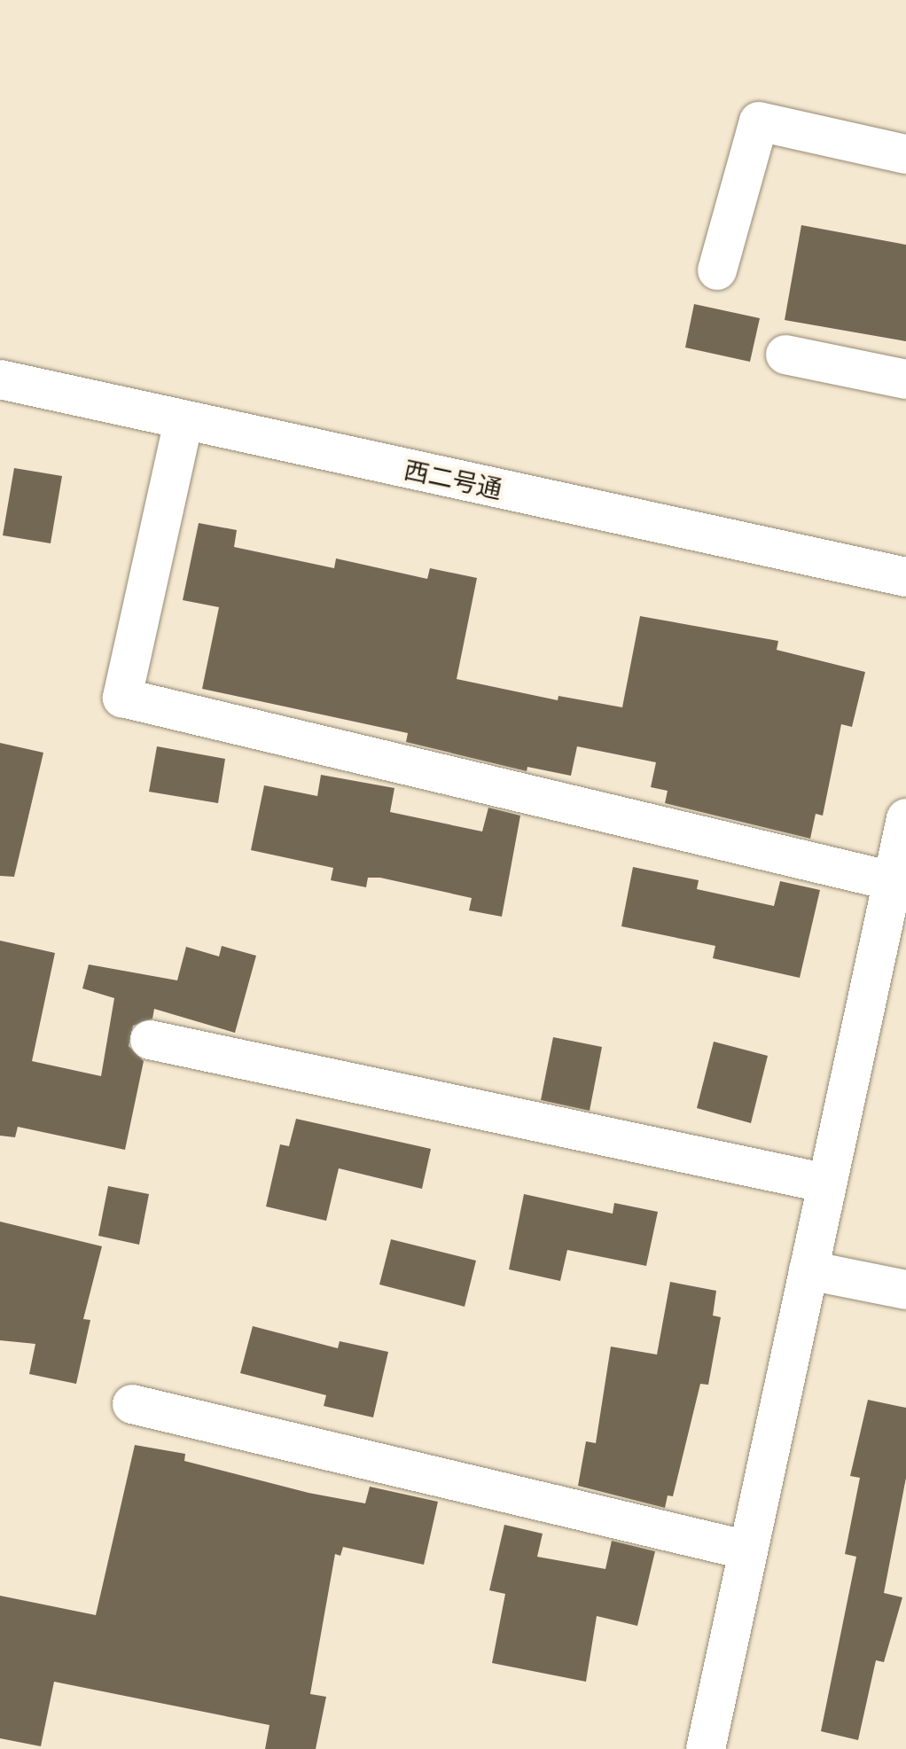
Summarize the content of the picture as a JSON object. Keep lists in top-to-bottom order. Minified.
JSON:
{"streets":{"street":["西二号通"]}}
